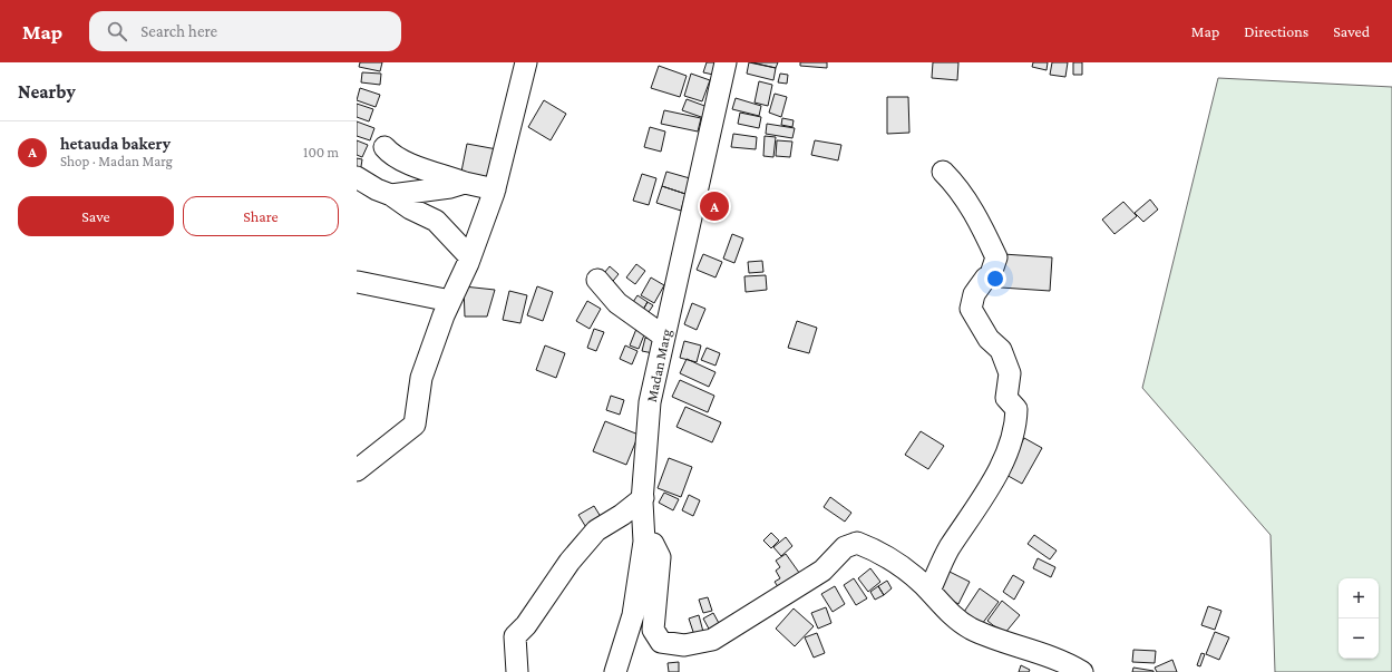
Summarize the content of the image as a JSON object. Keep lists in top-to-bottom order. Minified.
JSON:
{"streets":{"street":["Madan Marg"]},"page":{"header":"Map","search":"Search here","nav":["Map","Directions","Saved"],"heading":"Nearby","list":[{"mark":"A","name":"hetauda bakery","note":"Shop · Madan Marg","value":"100 m"}],"buttons":["Save","Share"],"pins":"A","map_buttons":["+","−"]}}
